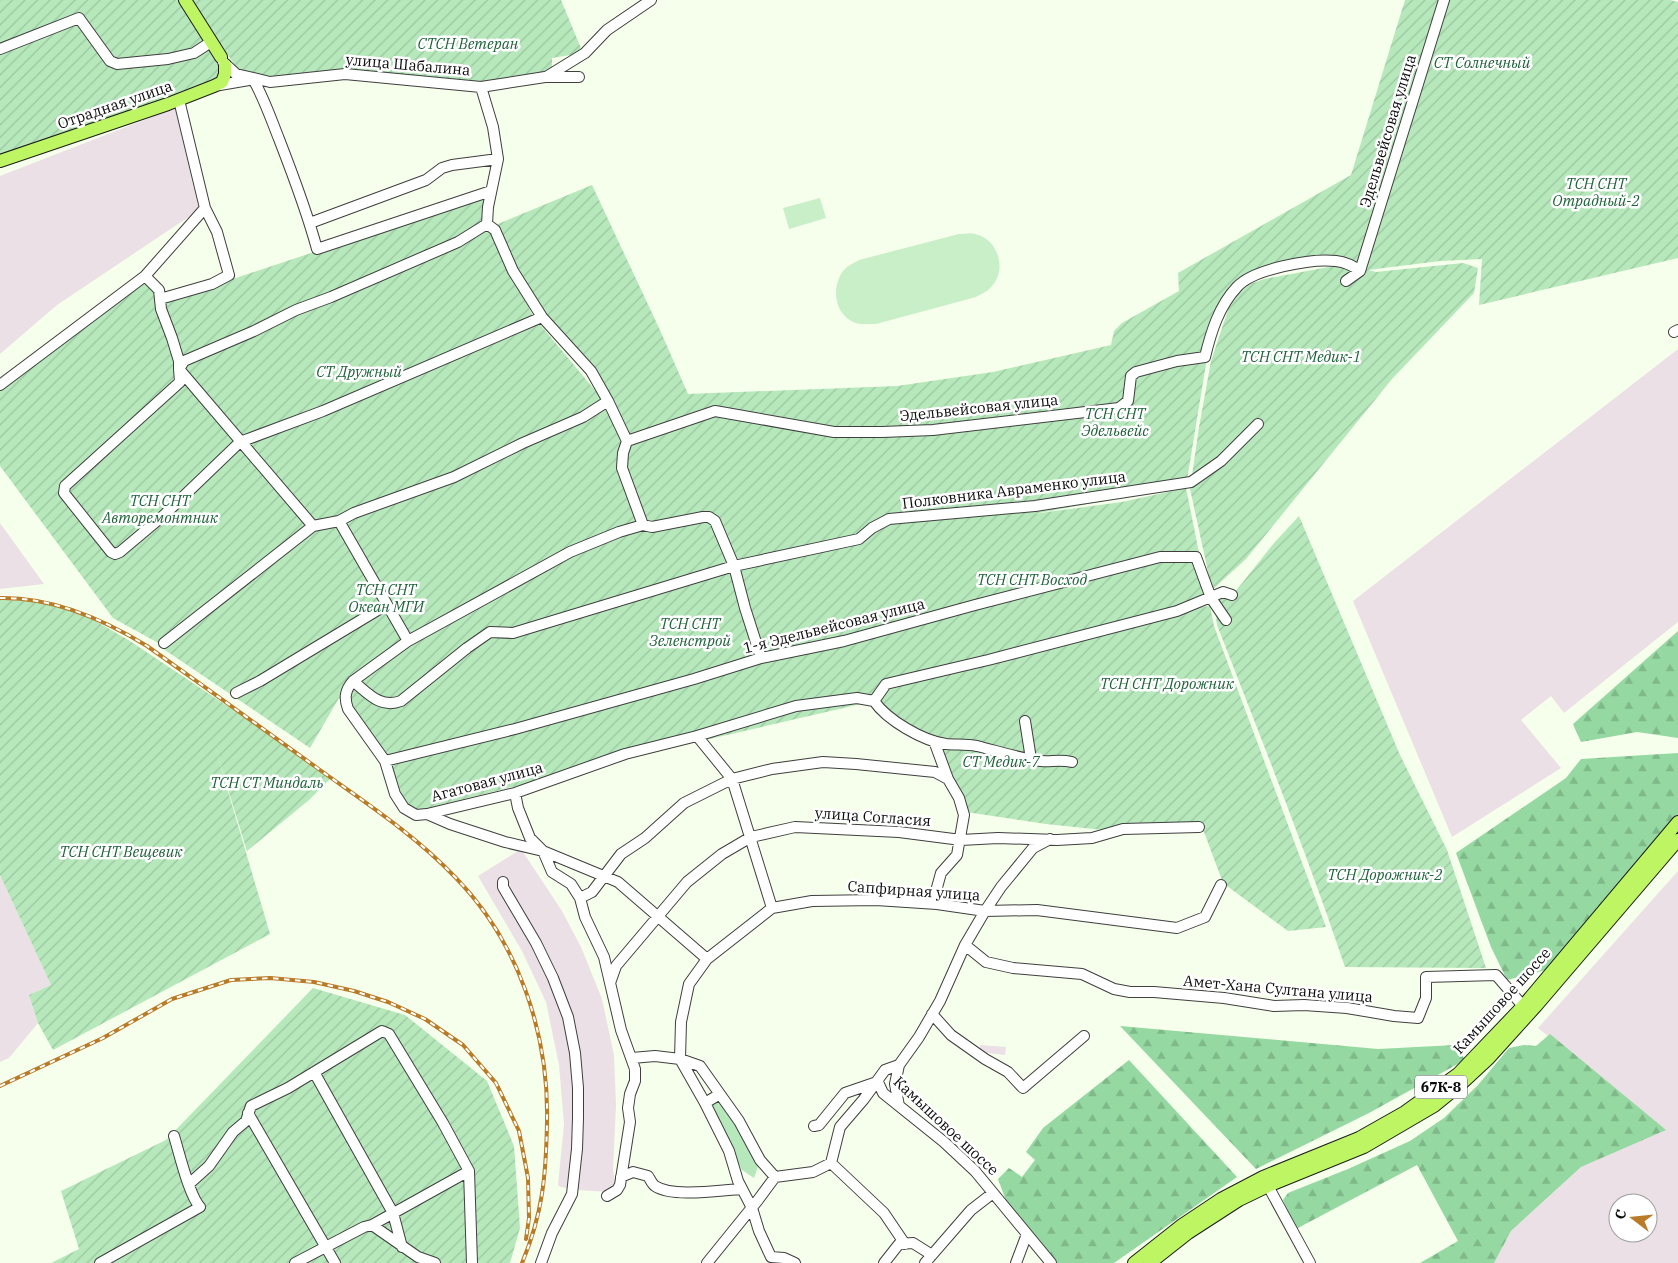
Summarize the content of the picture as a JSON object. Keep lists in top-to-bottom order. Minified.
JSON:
{"streets":{"main road":["улица Шабалина","Отрадная улица","Камышовое шоссе","67К-8"],"street":["Эдельвейсовая улица","Полковника Авраменко улица","1-я Эдельвейсовая улица","Агатовая улица","улица Согласия","Сапфирная улица","Амет-Хана Султана улица"]},"crossings":[["Полковника Авраменко улица","Агатовая улица"],["1-я Эдельвейсовая улица","Агатовая улица"],["Амет-Хана Султана улица","Камышовое шоссе"]],"parks":["СТСН Ветеран","СТ Солнечный","ТСН СНТ Отрадный-2","ТСН СНТ Медик-1","СТ Дружный","ТСН СНТ Эдельвейс","ТСН СНТ Авторемонтник","ТСН СНТ Восход","ТСН СНТ Океан МГИ","ТСН СНТ Зеленстрой","ТСН СНТ Дорожник","СТ Медик-7","ТСН СТ Миндаль","ТСН СНТ Вещевик","ТСН Дорожник-2"],"north":"left"}
